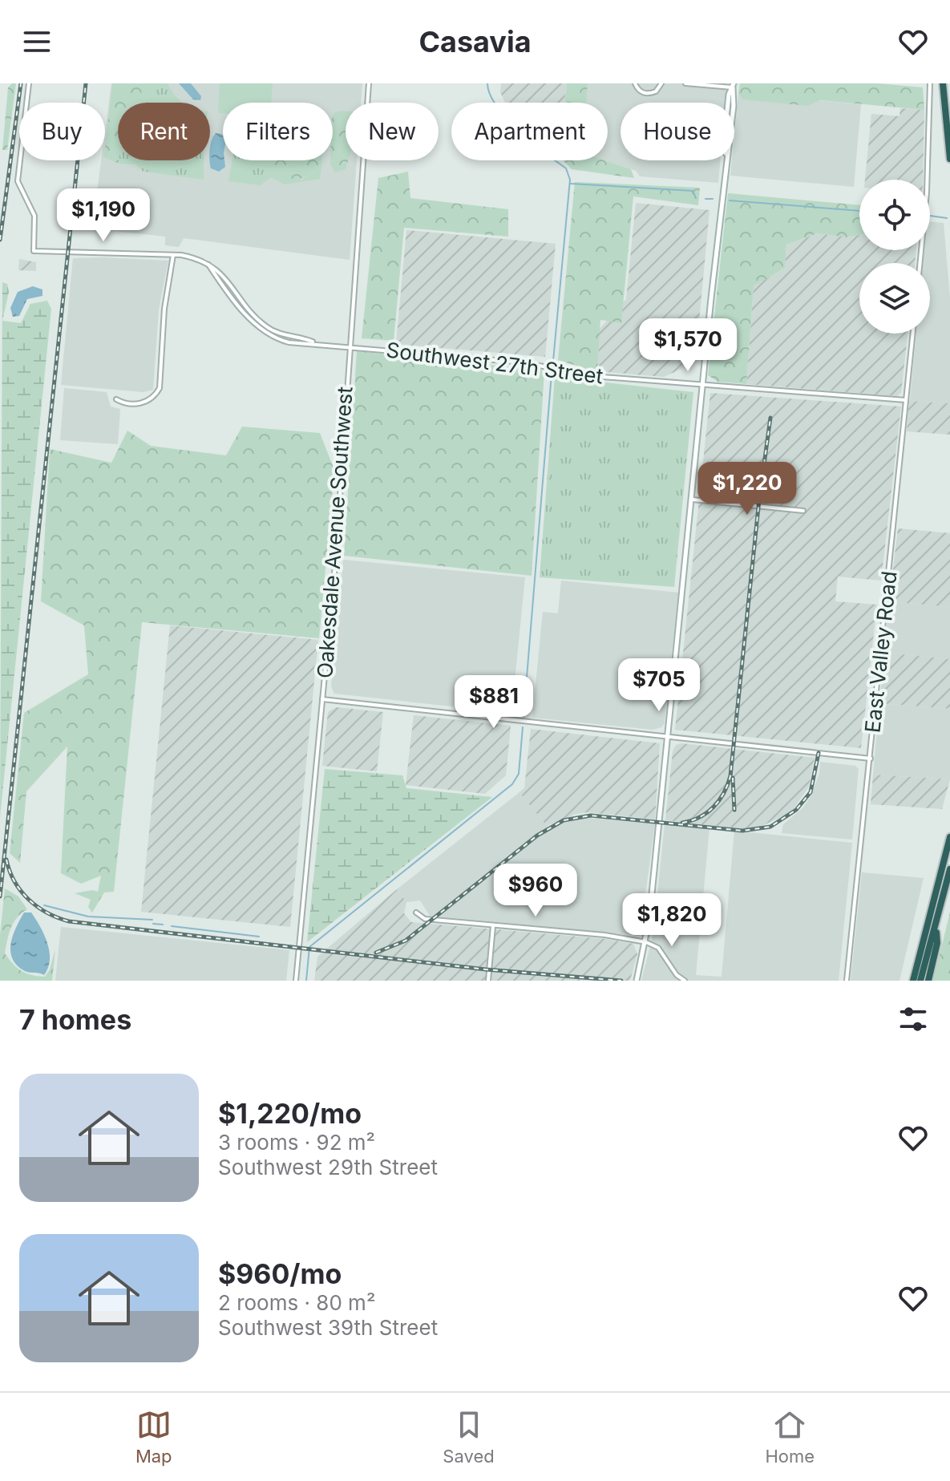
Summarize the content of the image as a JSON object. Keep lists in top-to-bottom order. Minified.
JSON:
{"streets":{"street":["Southwest 27th Street","Oakesdale Avenue Southwest","East Valley Road"]},"crossings":[["Southwest 27th Street","Oakesdale Avenue Southwest"],["Southwest 27th Street","East Valley Road"]],"page":{"header":"Casavia","chip":["Buy","Rent","Filters","New","Apartment","House"],"price":["$1,190","$1,570","$1,220","$705","$881","$960","$1,820"],"heading":"7 homes","list":[{"name":"$1,220/mo","note":"3 rooms · 92 m² · Southwest 29th Street"},{"name":"$960/mo","note":"2 rooms · 80 m² · Southwest 39th Street"}],"tabs":["Map","Saved","Home"]}}
